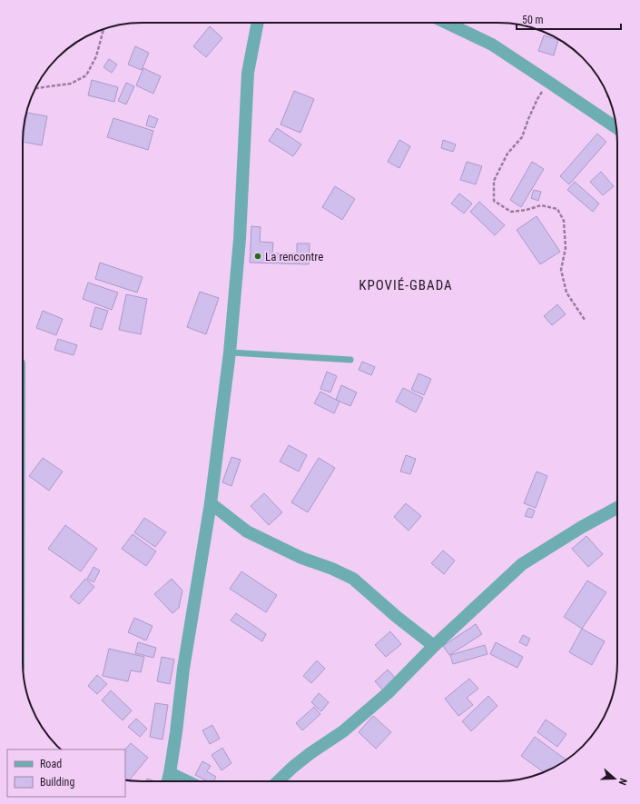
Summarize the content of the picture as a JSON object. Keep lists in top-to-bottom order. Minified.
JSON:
{"districts":["KPOVIÉ-GBADA"],"places":["La rencontre"],"legend":["Road","Building"],"scale_bar":"50 m","north":"right"}
